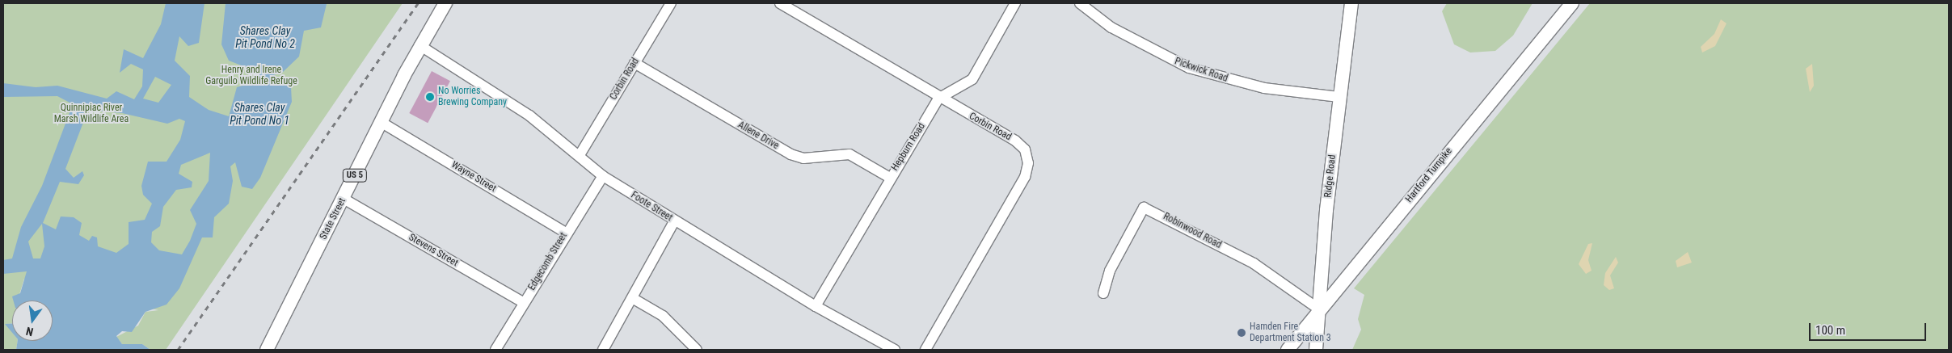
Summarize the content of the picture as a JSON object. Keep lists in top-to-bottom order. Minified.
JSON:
{"streets":{"main road":["US 5","Hartford Turnpike","Ridge Road","State Street"],"street":["Pickwick Road","Corbin Road","Allene Drive","Hepburn Road","Wayne Street","Foote Street","Robinwood Road","Stevens Street","Edgecomb Street"]},"crossings":[["Pickwick Road","Ridge Road"],["Corbin Road","Allene Drive"],["Corbin Road","Hepburn Road"],["Corbin Road","Foote Street"],["Allene Drive","Hepburn Road"],["Hepburn Road","Foote Street"],["Hartford Turnpike","Ridge Road"],["Hartford Turnpike","Robinwood Road"],["Ridge Road","Robinwood Road"],["Wayne Street","State Street"],["Wayne Street","Edgecomb Street"],["Foote Street","State Street"],["Foote Street","Edgecomb Street"],["State Street","Stevens Street"],["Stevens Street","Edgecomb Street"]],"water":["Shares Clay Pit Pond No 2","Shares Clay Pit Pond No 1"],"parks":["Henry and Irene Garguilo Wildlife Refuge","Quinnipiac River Marsh Wildlife Area"],"places":["No Worries Brewing Company","Hamden Fire Department Station 3"],"scale_bar":"100 m","north":"bottom"}
